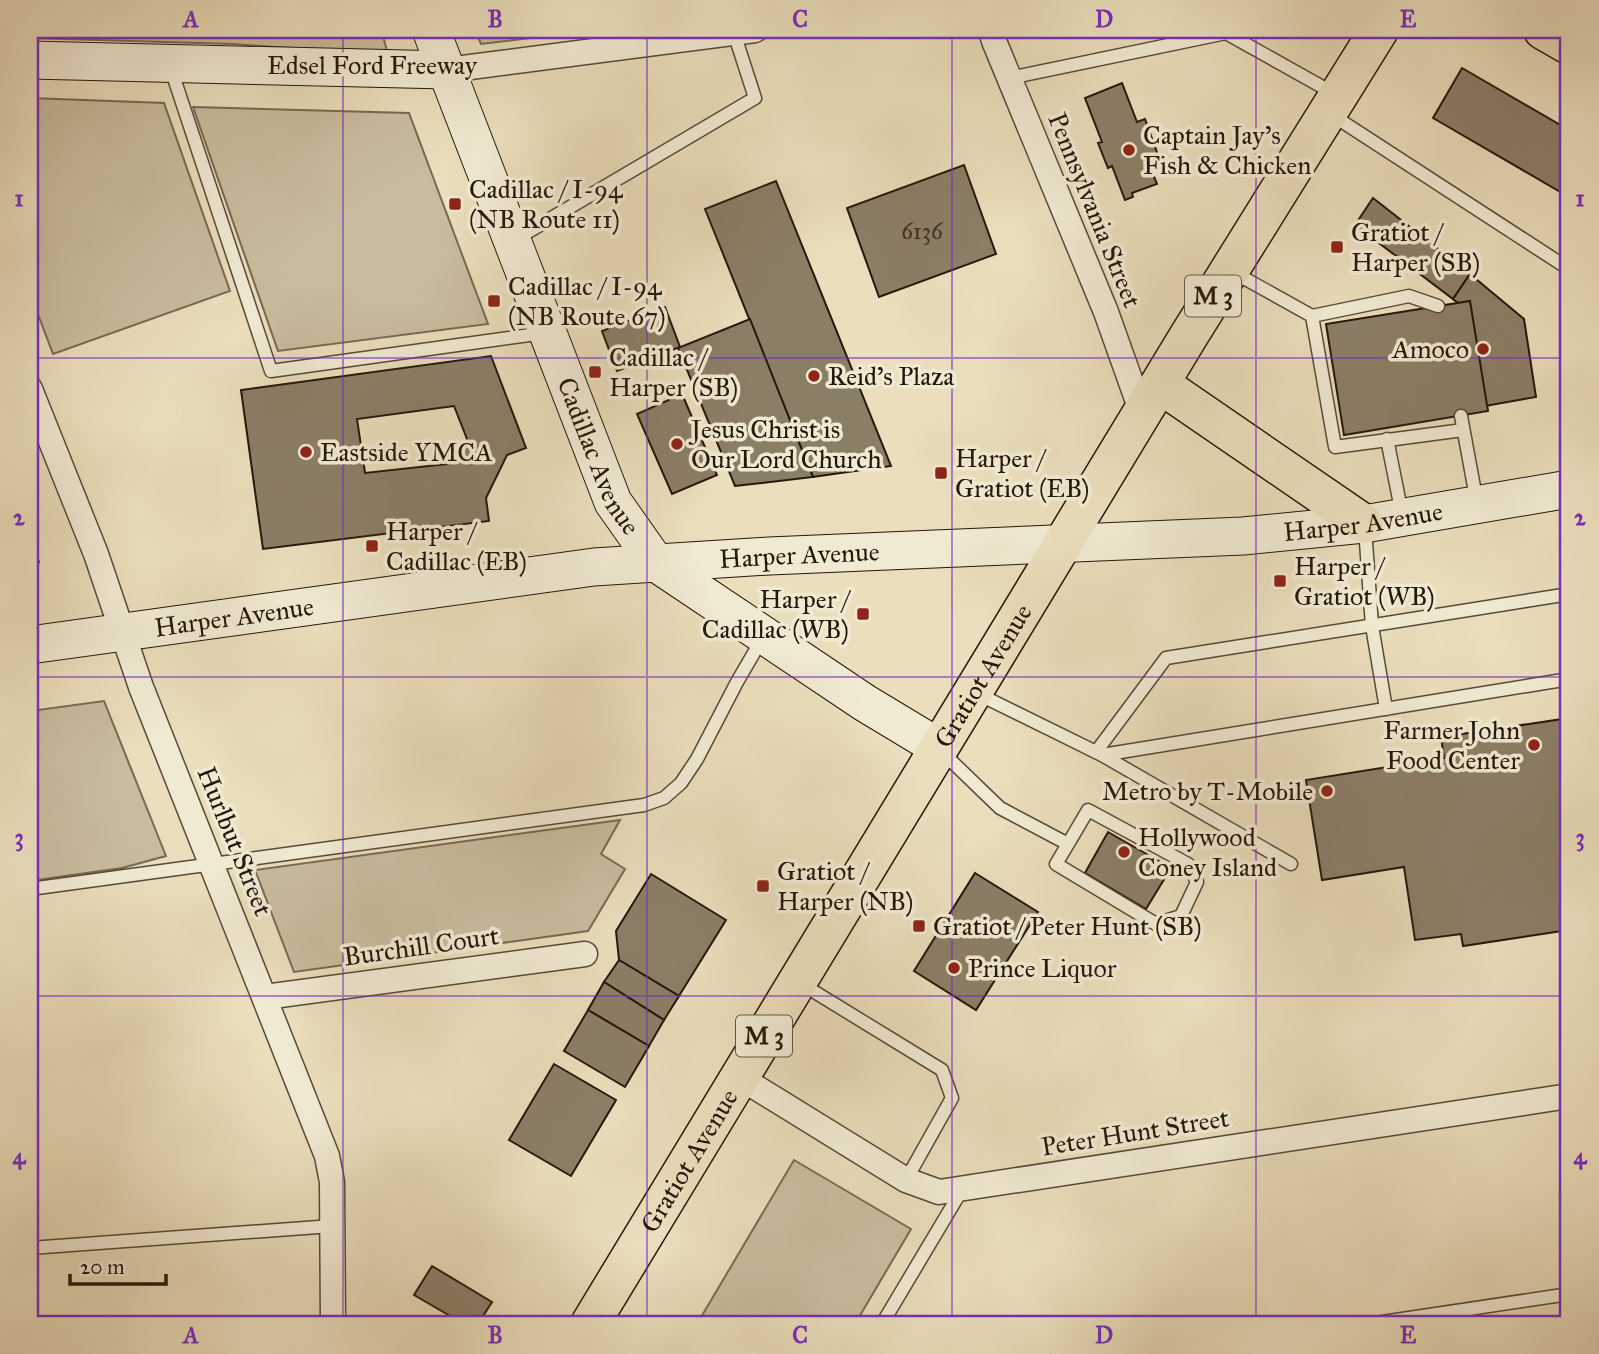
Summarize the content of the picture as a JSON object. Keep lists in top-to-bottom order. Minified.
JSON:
{"streets":{"main road":["Edsel Ford Freeway","M 3","Cadillac Avenue","Harper Avenue","Gratiot Avenue"],"street":["Pennsylvania Street","Hurlbut Street","Burchill Court","Peter Hunt Street"]},"crossings":[["Edsel Ford Freeway","Cadillac Avenue"],["Pennsylvania Street","Gratiot Avenue"],["Cadillac Avenue","Harper Avenue"],["Cadillac Avenue","Gratiot Avenue"],["Harper Avenue","Gratiot Avenue"],["Harper Avenue","Hurlbut Street"],["Gratiot Avenue","Peter Hunt Street"],["Hurlbut Street","Burchill Court"]],"places":{"other":["Captain Jay's Fish & Chicken","Amoco","Reid's Plaza","Jesus Christ is Our Lord Church","Eastside YMCA","Farmer John Food Center","Metro by T-Mobile","Hollywood Coney Island","Prince Liquor"],"transit":["Cadillac / I-94 (NB Route 11)","Gratiot / Harper (SB)","Cadillac / I-94 (NB Route 67)","Cadillac / Harper (SB)","Harper / Gratiot (EB)","Harper / Cadillac (EB)","Harper / Gratiot (WB)","Harper / Cadillac (WB)","Gratiot / Harper (NB)","Gratiot / Peter Hunt (SB)"]},"house_numbers":["6136"],"scale_bar":"20 m","grid":{"columns":["A","B","C","D","E"],"rows":["1","2","3","4"]}}
